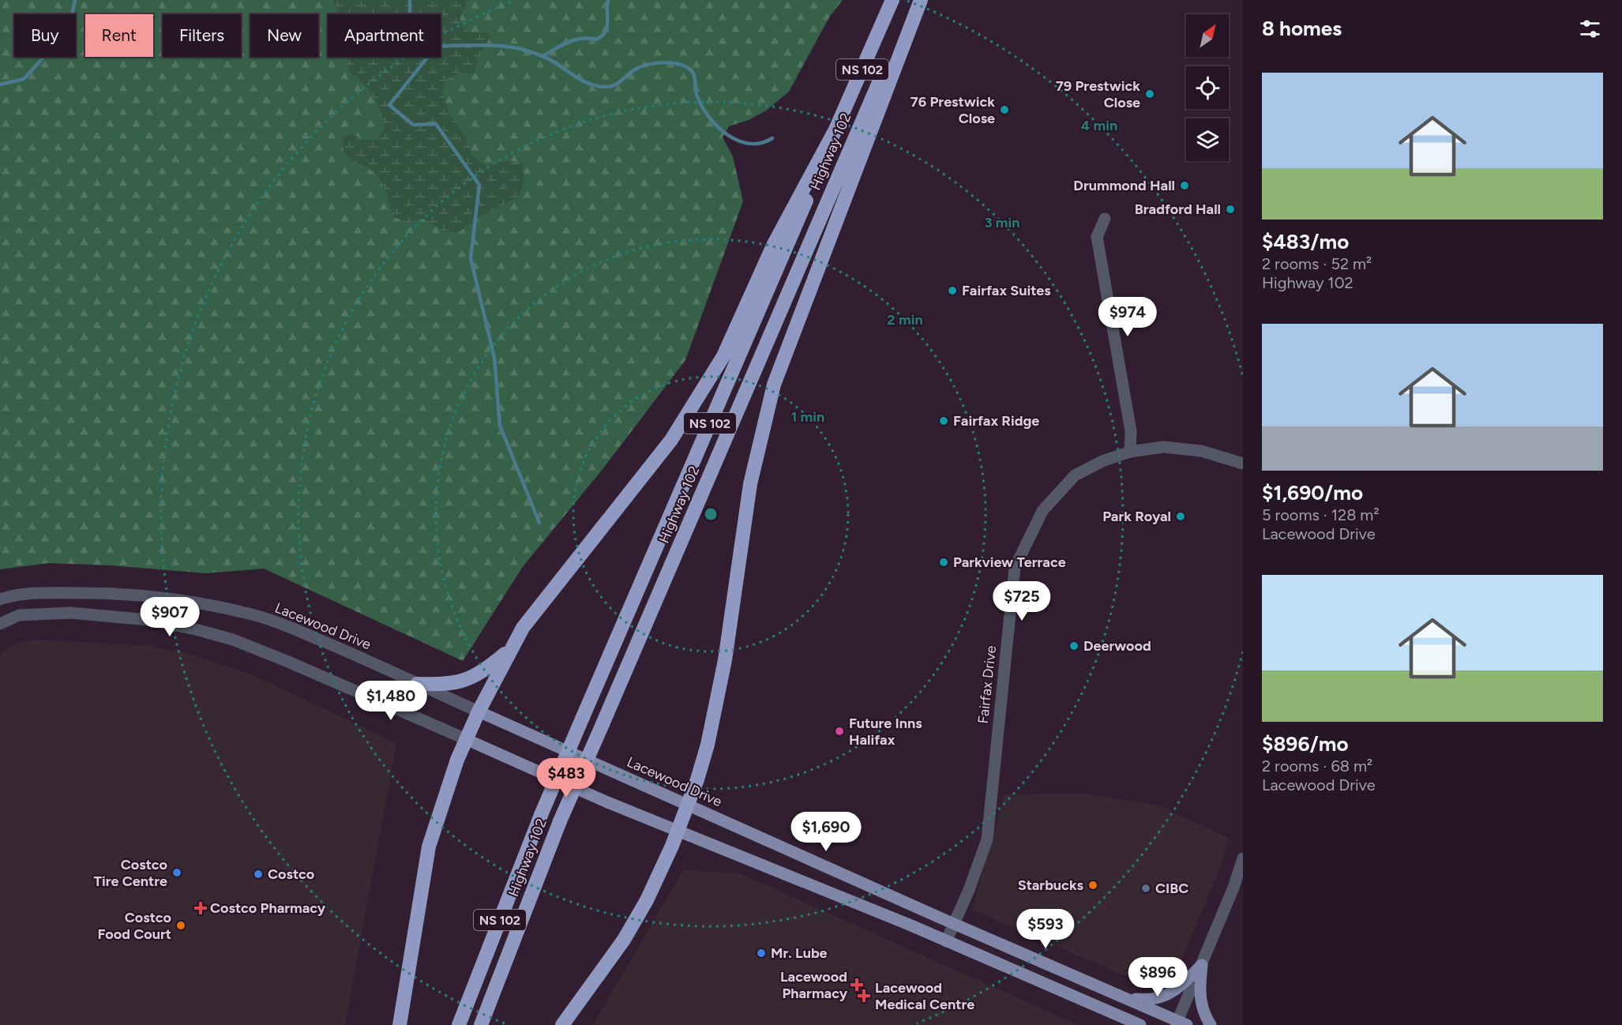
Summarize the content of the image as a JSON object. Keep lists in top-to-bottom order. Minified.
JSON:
{"streets":{"highway":["NS 102","Highway 102"],"main road":["Lacewood Drive"],"street":["Fairfax Drive"]},"crossings":[["Lacewood Drive","Fairfax Drive"]],"places":{"other":["79 Prestwick Close","76 Prestwick Close","Drummond Hall","Bradford Hall","Fairfax Suites","Fairfax Ridge","Park Royal","Parkview Terrace","Deerwood","Future Inns Halifax","Costco Tire Centre","Costco","Starbucks","CIBC","Costco Food Court","Mr. Lube"],"health":["Costco Pharmacy","Lacewood Pharmacy","Lacewood Medical Centre"]},"north":"top right","page":{"heading":"8 homes","chip":["Buy","Rent","Filters","New","Apartment"],"list":[{"name":"$483/mo","note":"2 rooms · 52 m² · Highway 102"},{"name":"$1,690/mo","note":"5 rooms · 128 m² · Lacewood Drive"},{"name":"$896/mo","note":"2 rooms · 68 m² · Lacewood Drive"}],"price":["$974","$725","$907","$1,480","$483","$1,690","$593","$896"]},"rings":["4 min","3 min","2 min","1 min"]}
